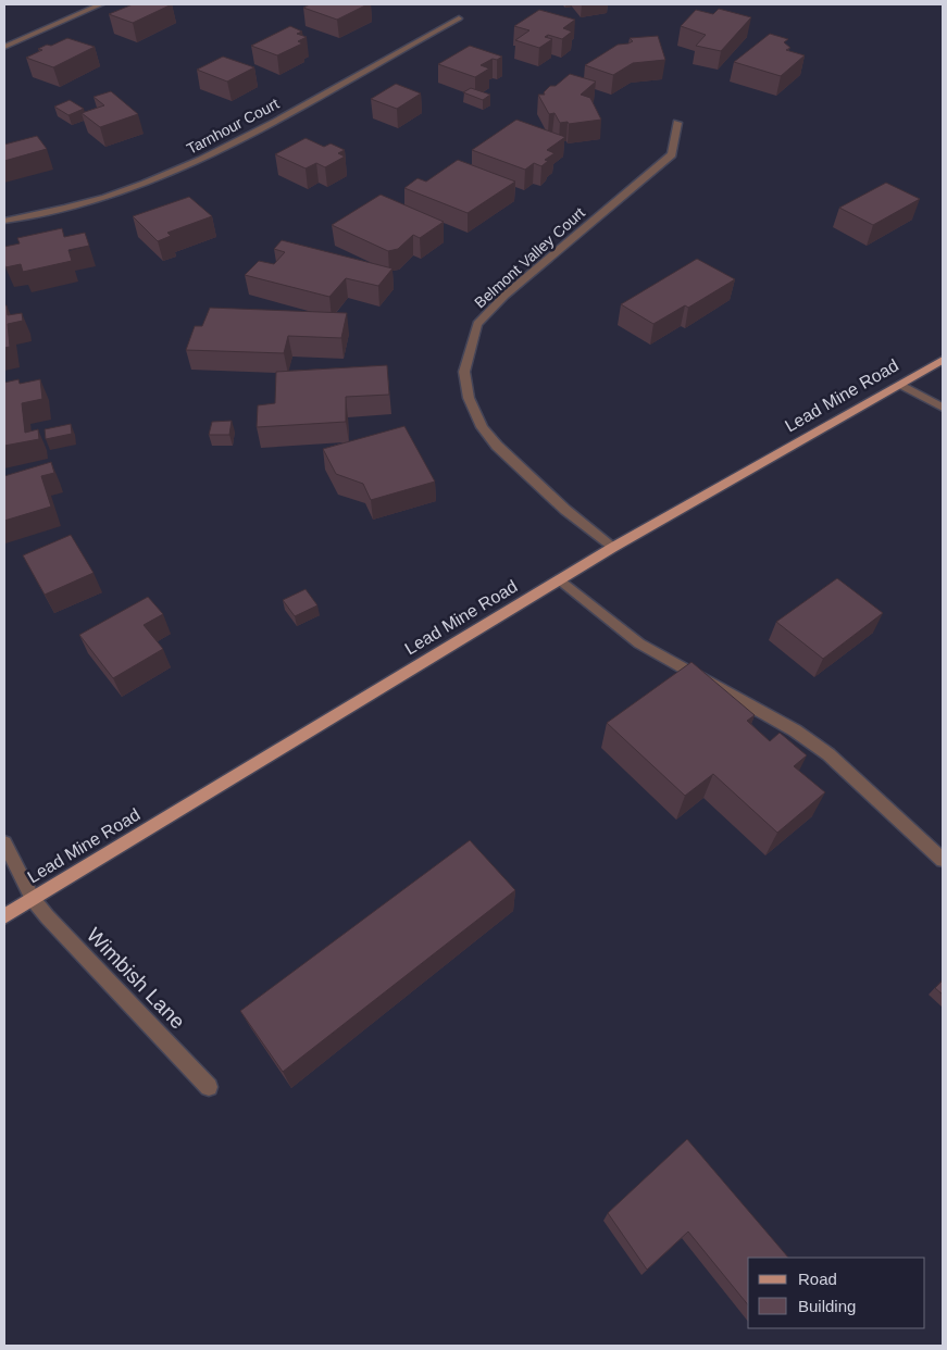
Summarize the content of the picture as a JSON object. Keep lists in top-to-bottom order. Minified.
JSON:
{"streets":{"main road":["Lead Mine Road"],"street":["Tarnhour Court","Belmont Valley Court","Wimbish Lane"]},"crossings":[["Belmont Valley Court","Lead Mine Road"],["Lead Mine Road","Wimbish Lane"]],"legend":["Road","Building"]}
